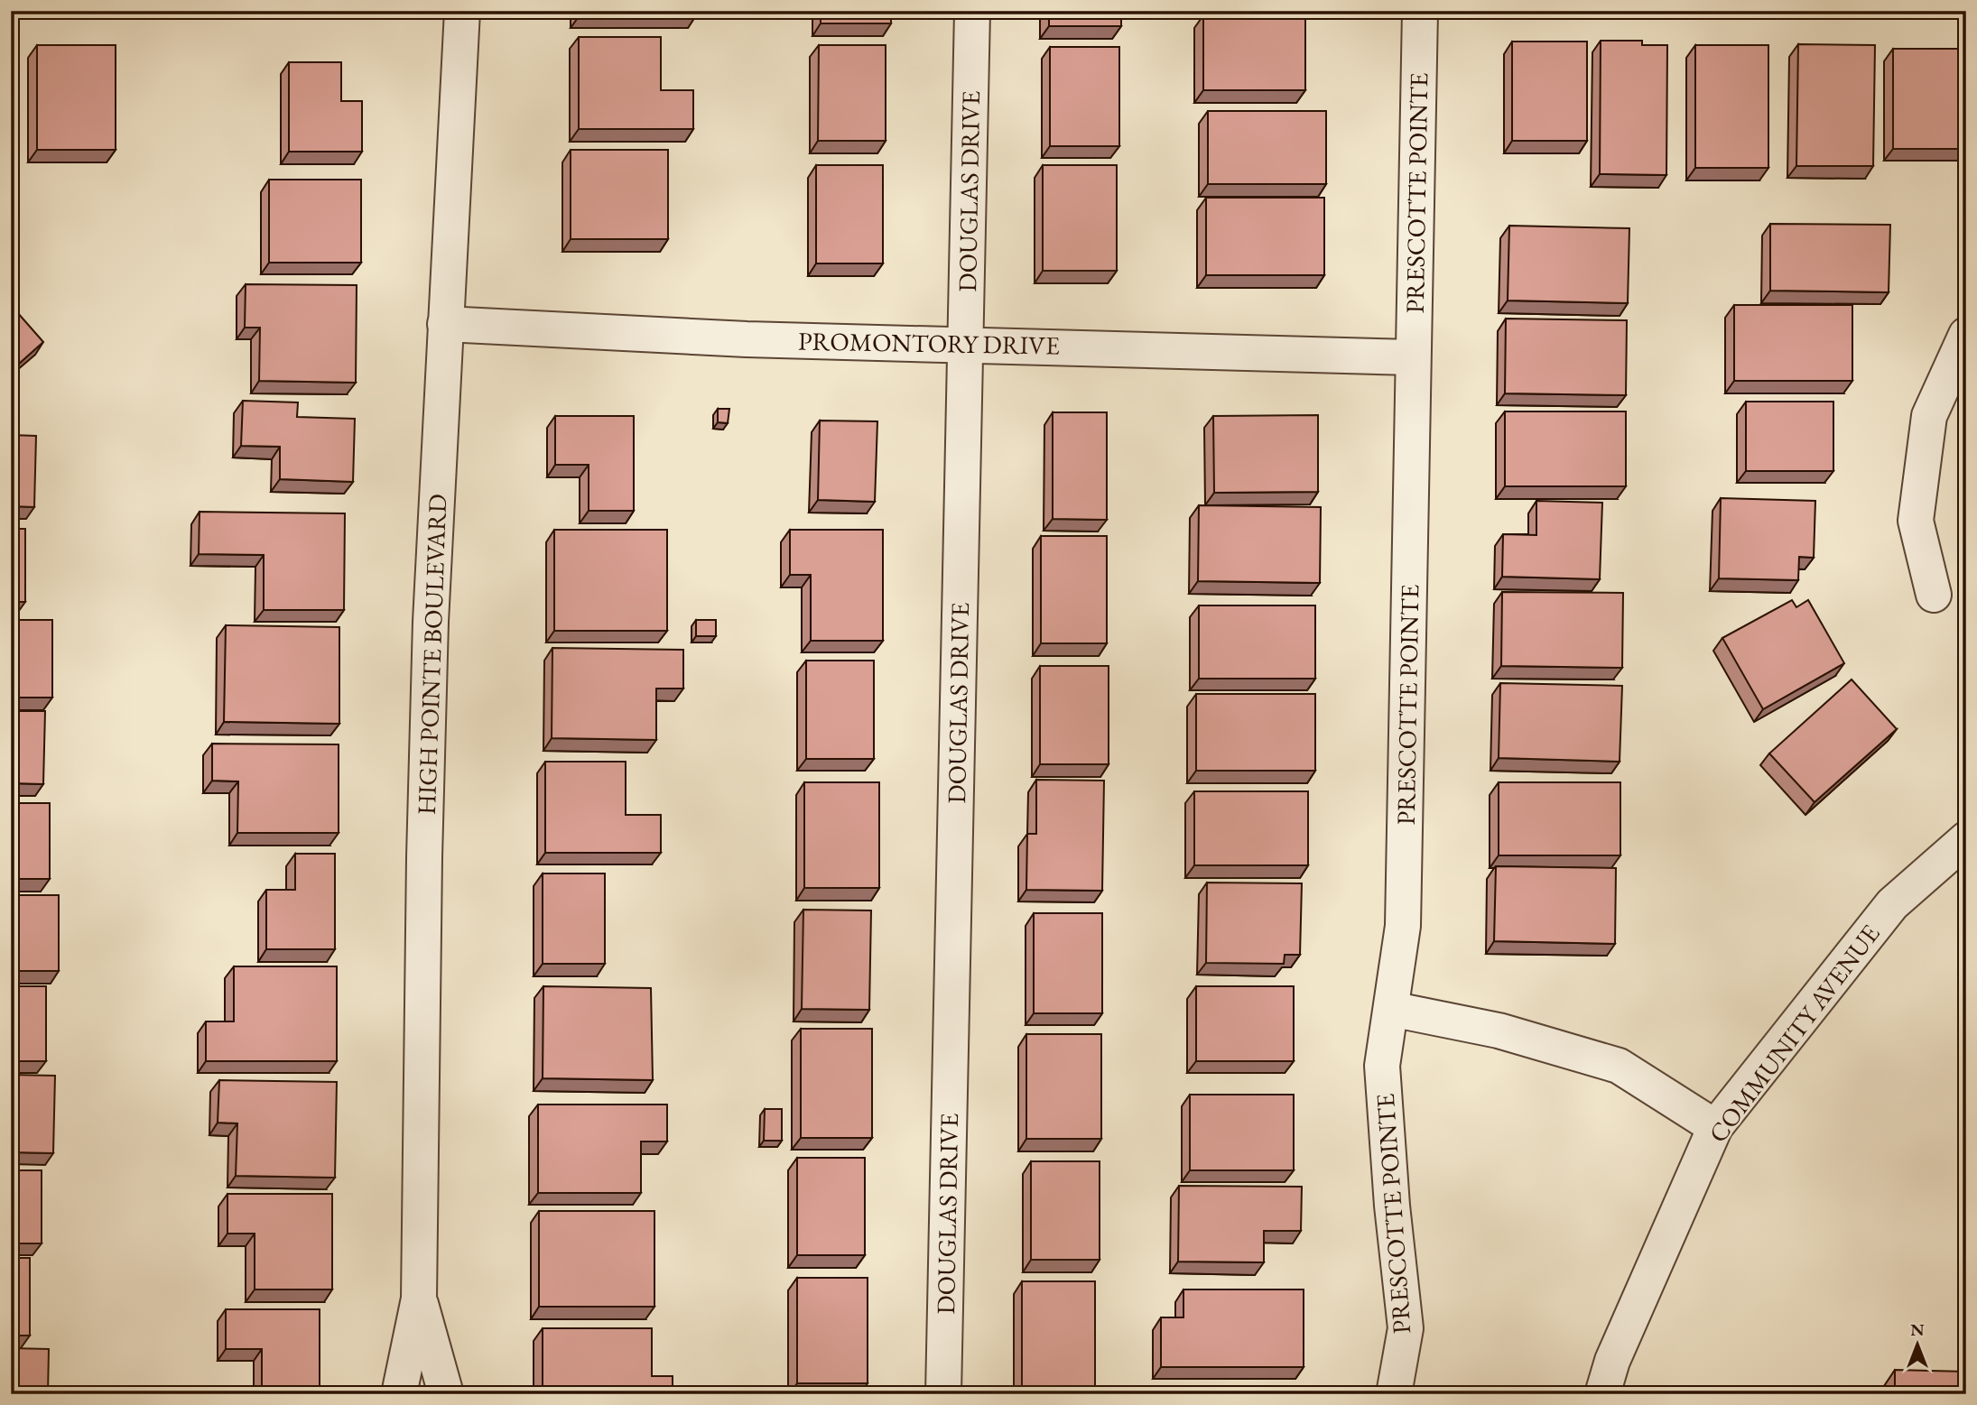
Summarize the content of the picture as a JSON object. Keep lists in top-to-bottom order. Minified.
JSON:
{"streets":{"street":["DOUGLAS DRIVE","PRESCOTTE POINTE","PROMONTORY DRIVE","HIGH POINTE BOULEVARD","COMMUNITY AVENUE"]},"crossings":[["DOUGLAS DRIVE","PROMONTORY DRIVE"],["PRESCOTTE POINTE","PROMONTORY DRIVE"],["PROMONTORY DRIVE","HIGH POINTE BOULEVARD"]],"north":"top"}
